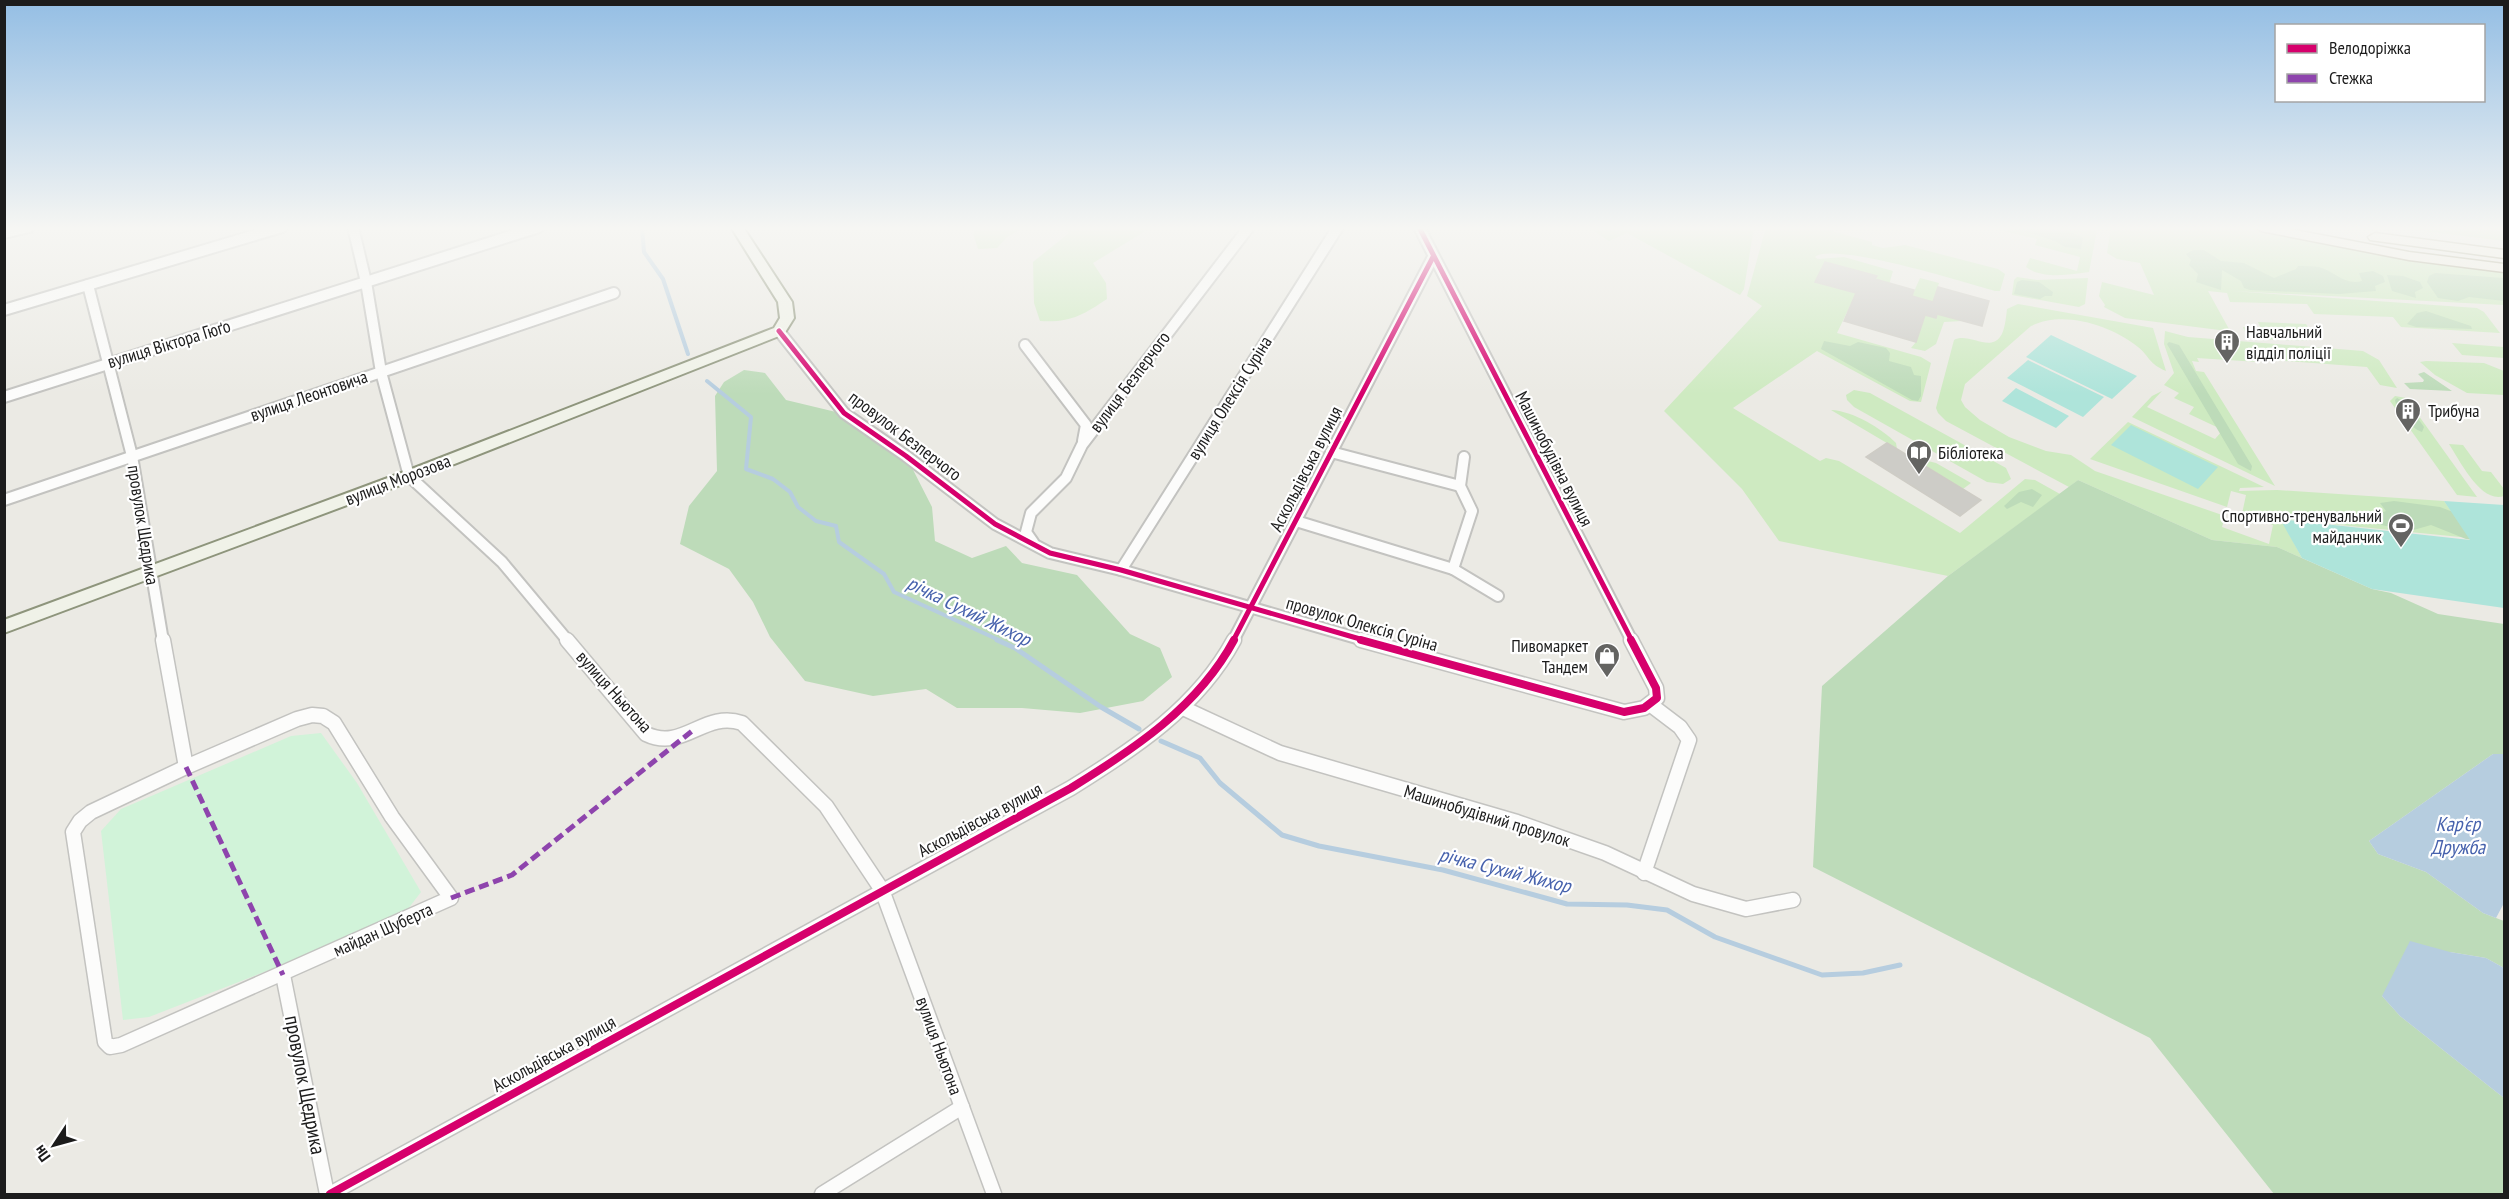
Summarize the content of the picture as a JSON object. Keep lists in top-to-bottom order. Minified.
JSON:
{"streets":{"main road":["вулиця Морозова"],"street":["вулиця Віктора Гюґо","вулиця Безперчого","вулиця Леонтовича","вулиця Олексія Суріна","провулок Безперчого","Машинобудівна вулиця","Аскольдівська вулиця","провулок Щедрика","провулок Олексія Суріна","вулиця Ньютона","Машинобудівний провулок","майдан Шуберта"]},"crossings":[["вулиця Віктора Гюґо","провулок Щедрика"],["вулиця Безперчого","провулок Безперчого"],["вулиця Безперчого","провулок Олексія Суріна"],["вулиця Леонтовича","провулок Щедрика"],["вулиця Олексія Суріна","провулок Олексія Суріна"],["провулок Безперчого","вулиця Морозова"],["провулок Безперчого","провулок Олексія Суріна"],["Машинобудівна вулиця","провулок Олексія Суріна"],["Аскольдівська вулиця","провулок Щедрика"],["Аскольдівська вулиця","провулок Олексія Суріна"],["Аскольдівська вулиця","вулиця Ньютона"],["Аскольдівська вулиця","Машинобудівний провулок"],["вулиця Морозова","провулок Щедрика"],["вулиця Морозова","вулиця Ньютона"],["провулок Щедрика","майдан Шуберта"]],"water":["річка Сухий Жихор","Кар'єр Дружба"],"places":{"building":["Навчальний відділ поліції","Трибуна"],"library":["Бібліотека"],"sports":["Спортивно-тренувальний майданчик"],"shop":["Пивомаркет Тандем"]},"legend":["Велодоріжка","Стежка"],"north":"bottom left"}
